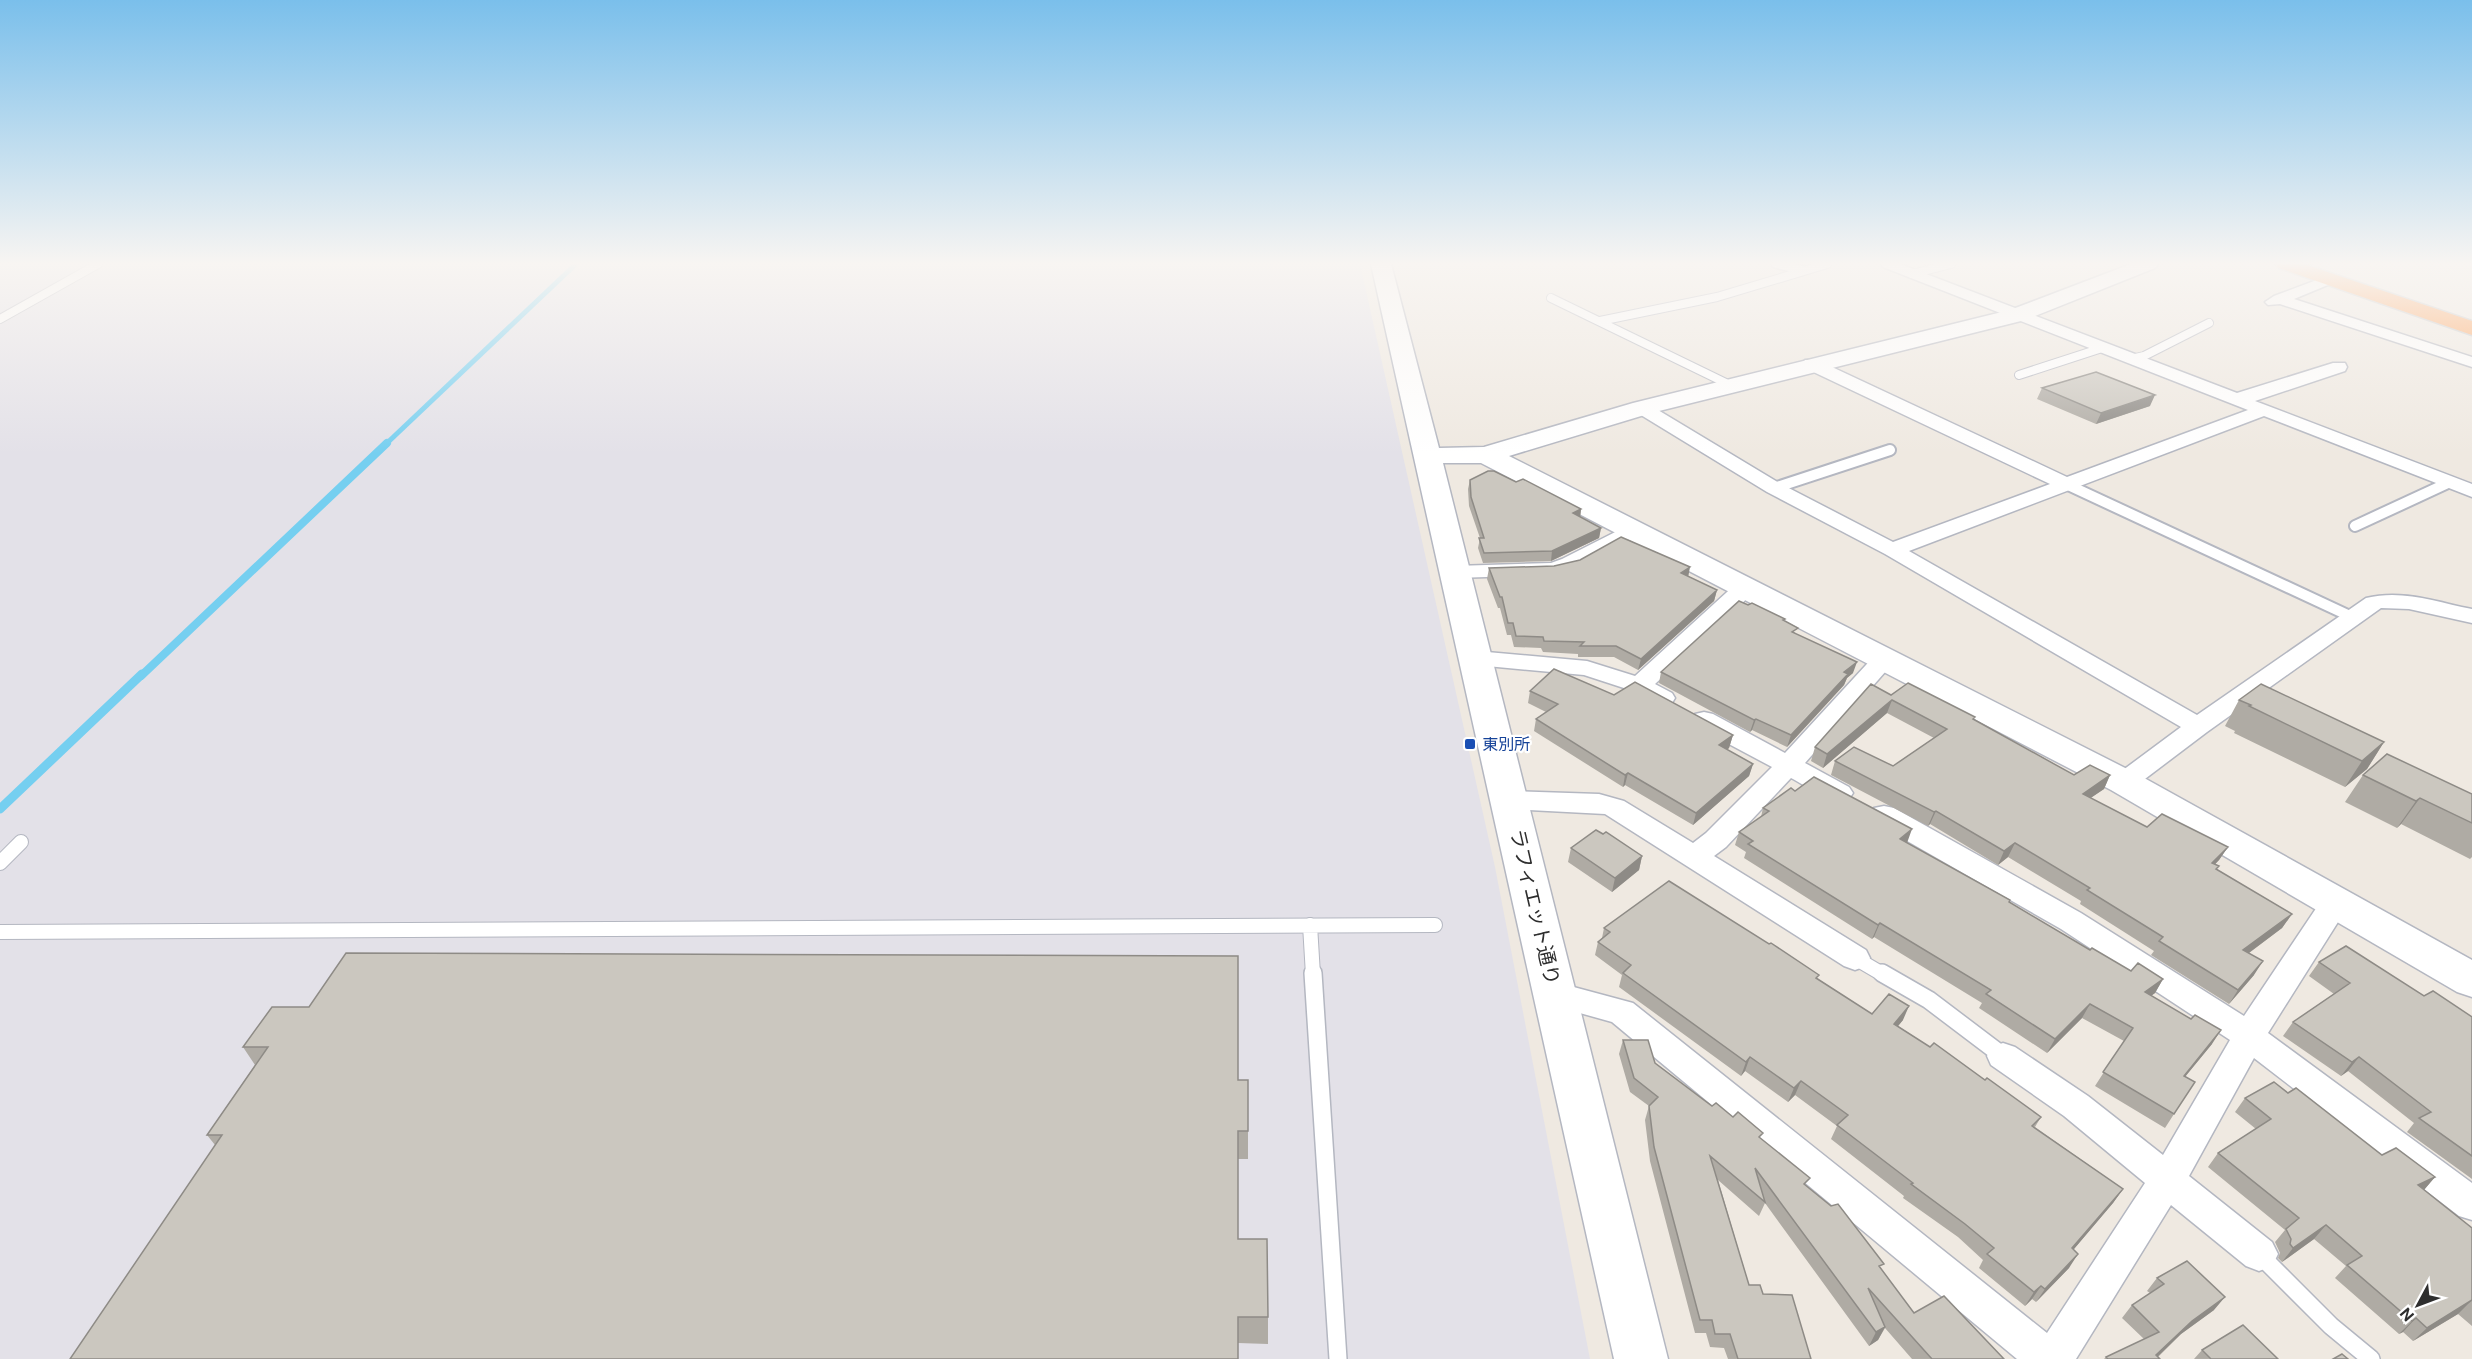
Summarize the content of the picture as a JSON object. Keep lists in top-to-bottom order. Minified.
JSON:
{"streets":{"street":["ラフィエット通り"]},"places":{"transit":["東別所"]},"north":"bottom left"}
